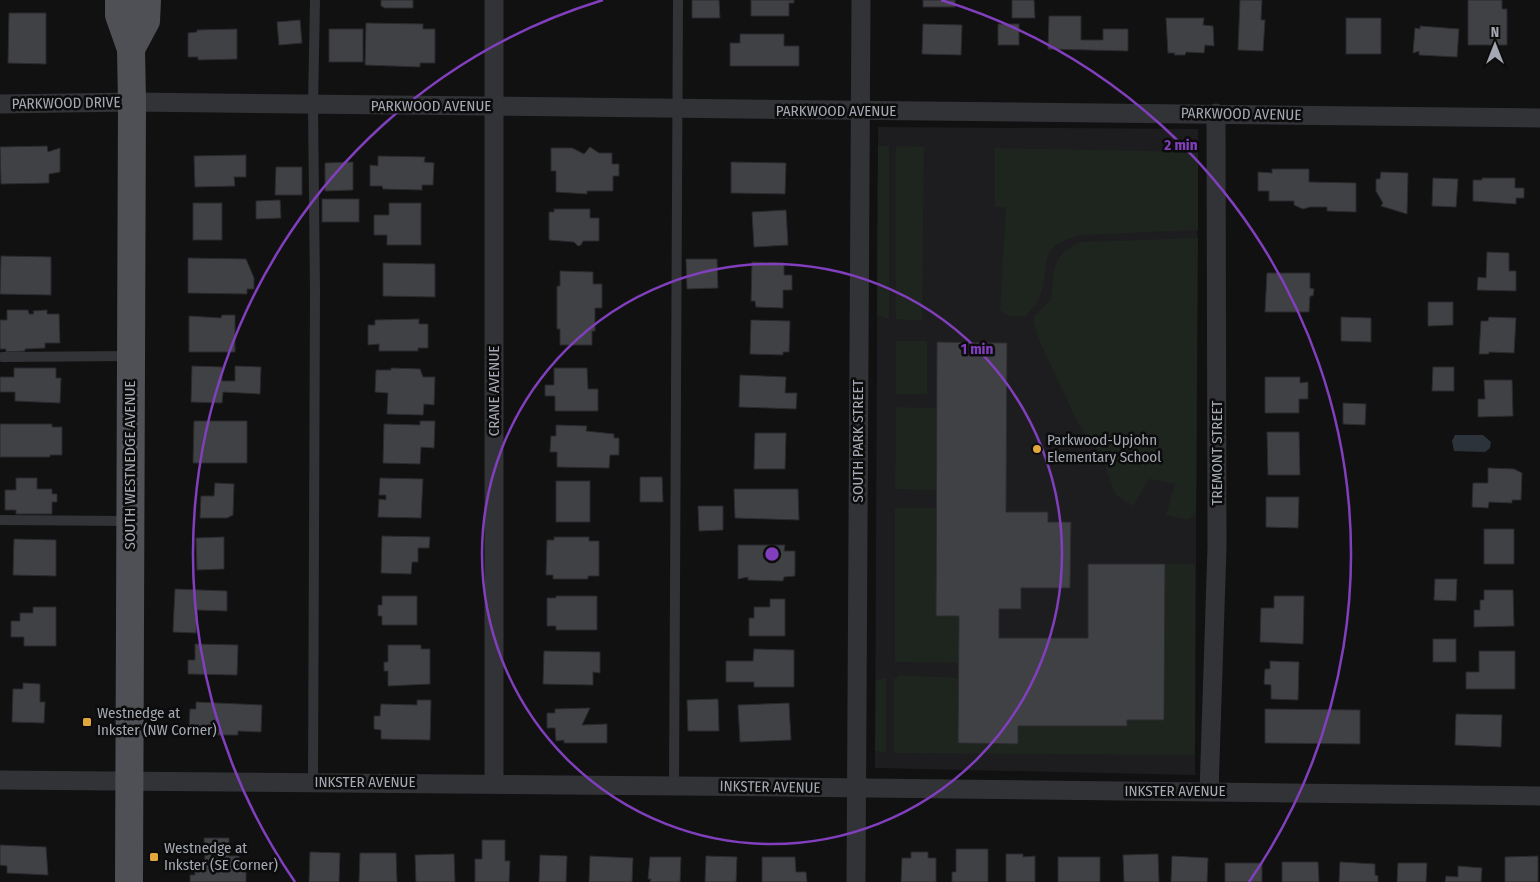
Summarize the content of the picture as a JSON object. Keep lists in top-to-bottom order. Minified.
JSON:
{"streets":{"main road":["SOUTH WESTNEDGE AVENUE"],"street":["PARKWOOD DRIVE","PARKWOOD AVENUE","CRANE AVENUE","SOUTH PARK STREET","TREMONT STREET","INKSTER AVENUE"]},"crossings":[["PARKWOOD DRIVE","PARKWOOD AVENUE"],["PARKWOOD DRIVE","SOUTH WESTNEDGE AVENUE"],["PARKWOOD AVENUE","CRANE AVENUE"],["PARKWOOD AVENUE","SOUTH PARK STREET"],["PARKWOOD AVENUE","TREMONT STREET"],["PARKWOOD AVENUE","SOUTH WESTNEDGE AVENUE"],["CRANE AVENUE","INKSTER AVENUE"],["SOUTH PARK STREET","INKSTER AVENUE"],["TREMONT STREET","INKSTER AVENUE"],["SOUTH WESTNEDGE AVENUE","INKSTER AVENUE"]],"places":{"other":["Parkwood-Upjohn Elementary School"],"transit":["Westnedge at Inkster (NW Corner)","Westnedge at Inkster (SE Corner)"]},"north":"top","rings":["2 min","1 min"]}
